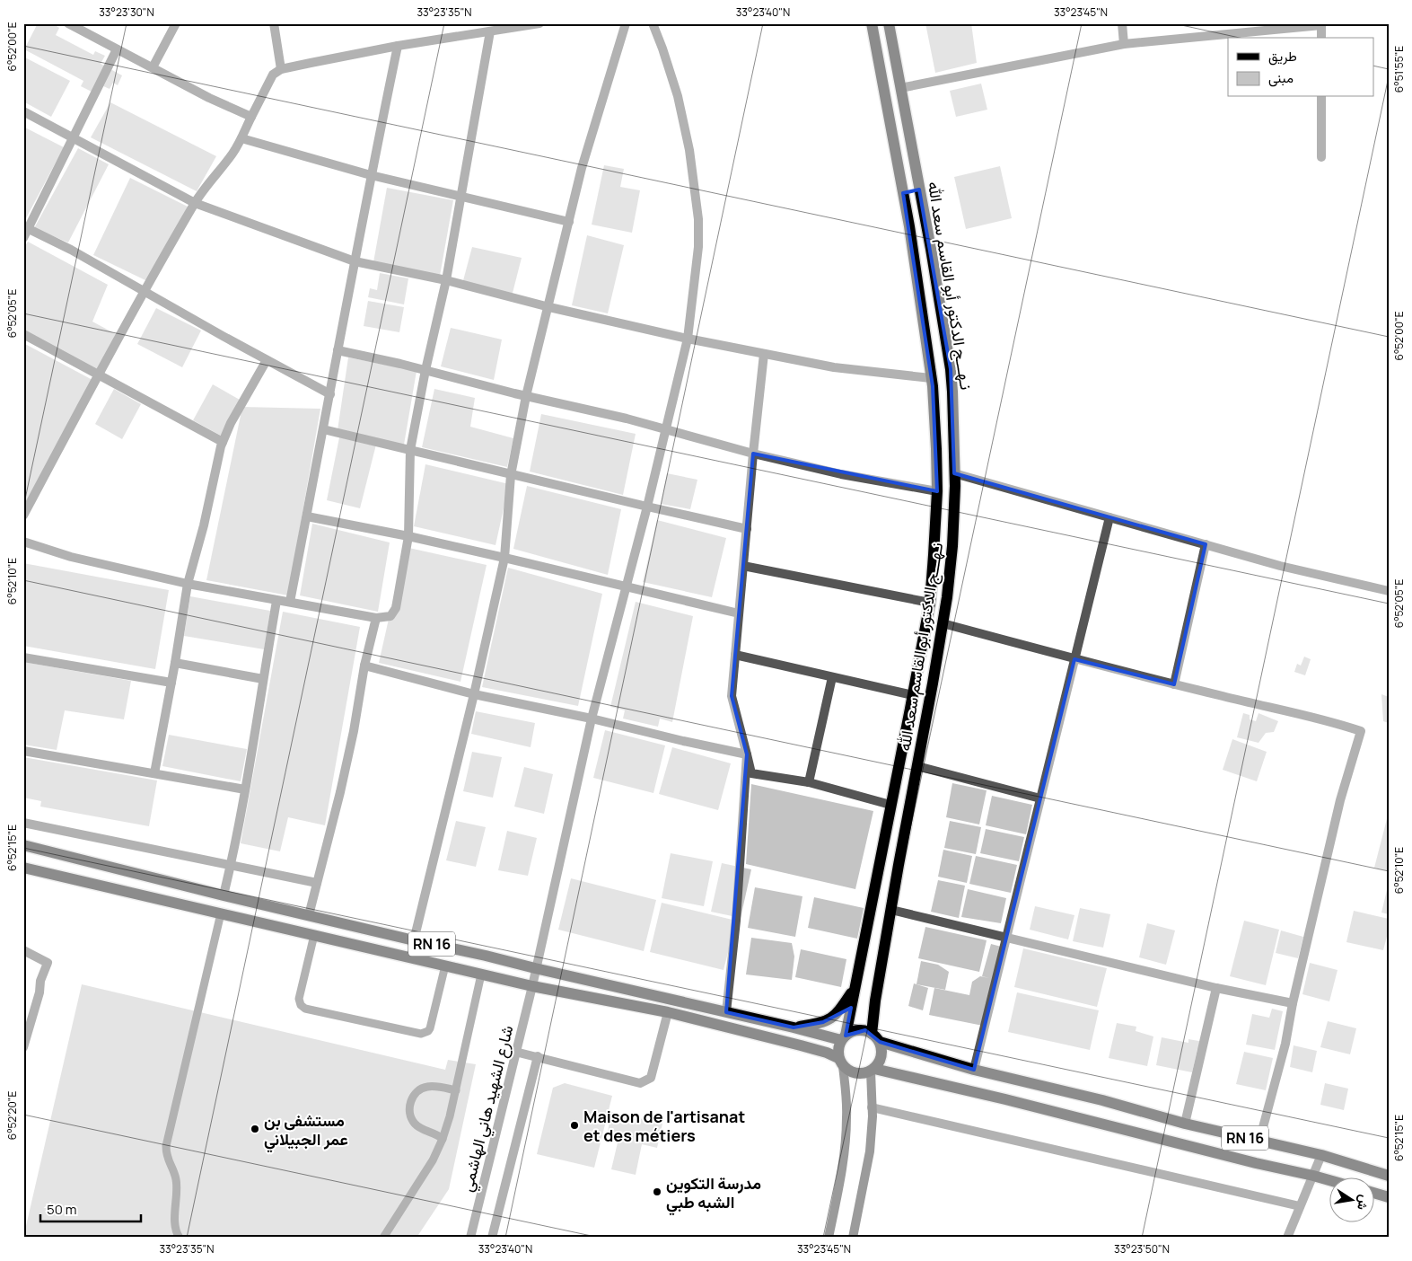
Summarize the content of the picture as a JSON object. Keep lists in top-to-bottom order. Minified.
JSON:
{"streets":{"main road":["نـهـــج الدكتور أبو القاسم سعد الله","RN 16"],"street":["شارع الشهيد هاني الهاشمي"]},"crossings":[["نـهـــج الدكتور أبو القاسم سعد الله","RN 16"],["RN 16","شارع الشهيد هاني الهاشمي"]],"places":["Maison de l'artisanat et des métiers","مستشفى بن عمر الجبيلاني","مدرسة التكوين الشبه طبي"],"legend":["طريق","مبنى"],"scale_bar":"50 m","north":"right","coordinates":["33°23'30\"N","33°23'35\"N","33°23'40\"N","33°23'45\"N","6°52'00\"E","6°51'55\"E","6°52'05\"E","6°52'10\"E","6°52'15\"E","6°52'20\"E","33°23'50\"N"]}
